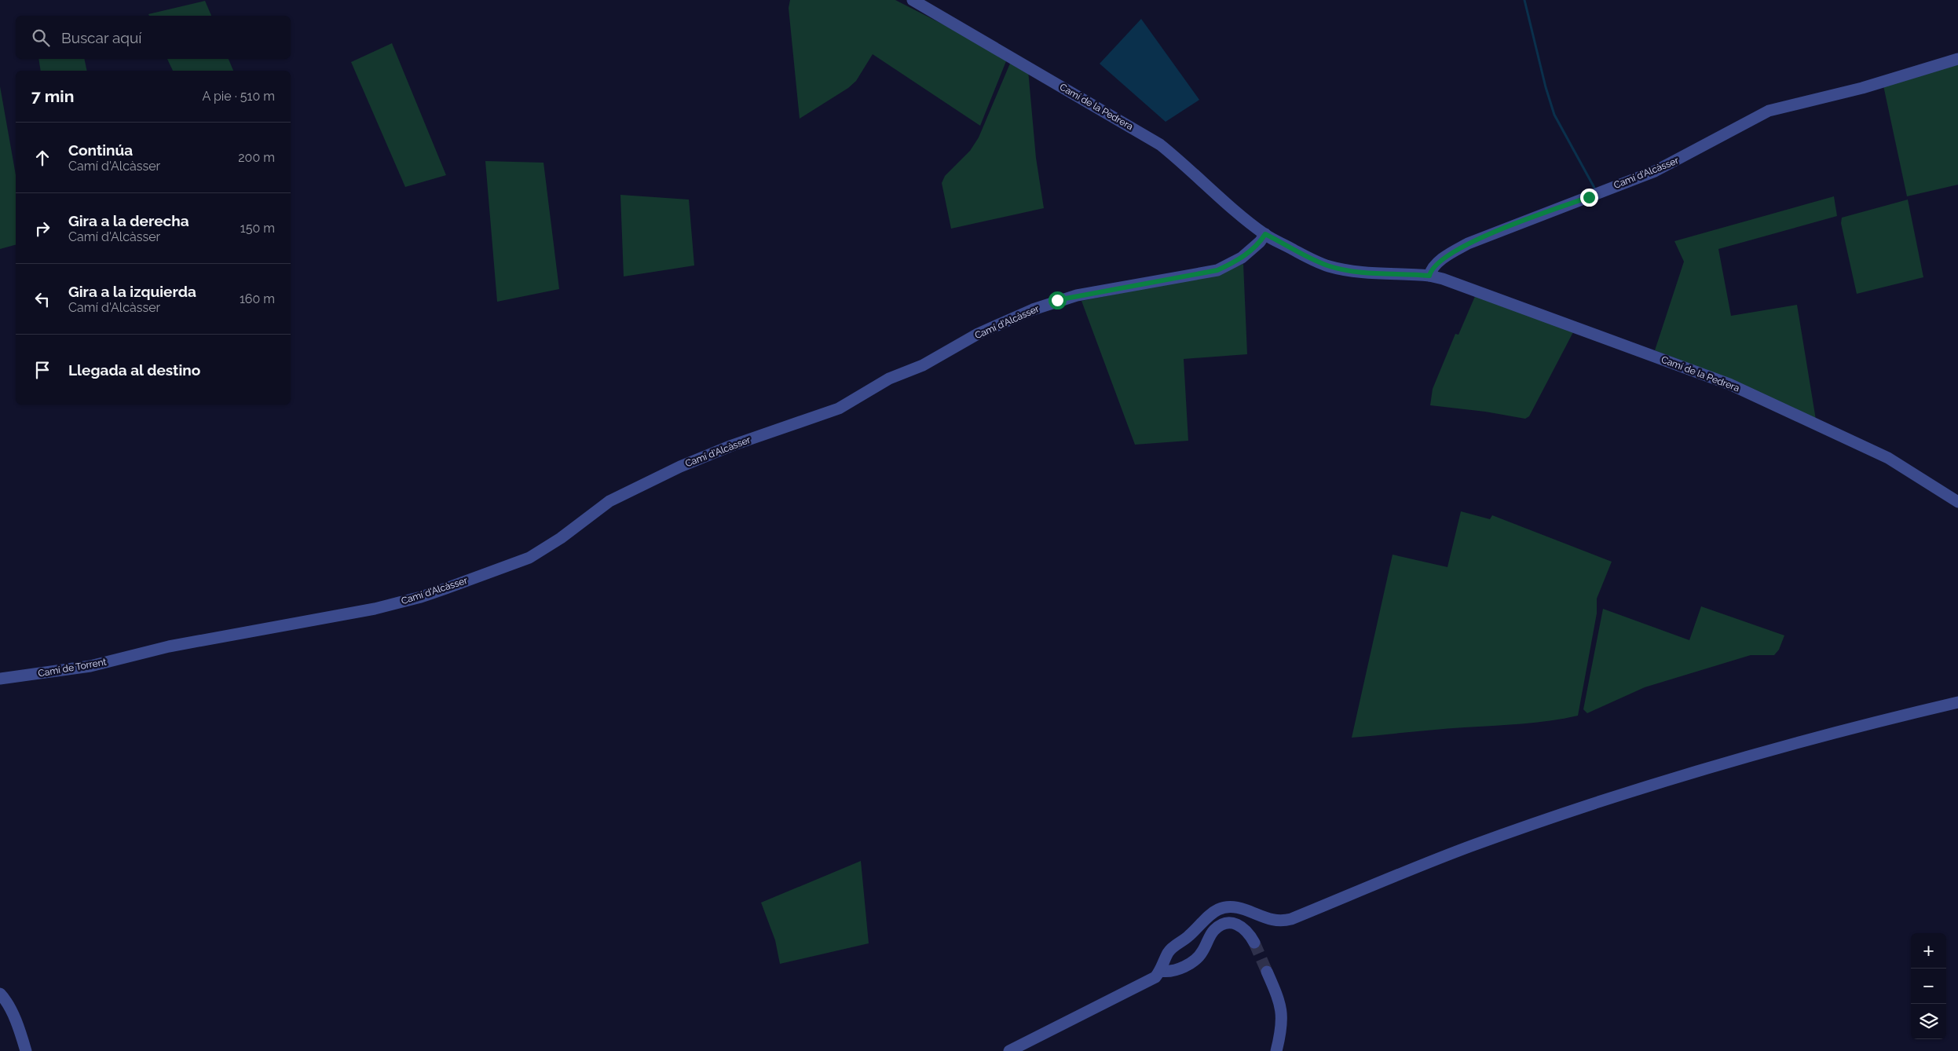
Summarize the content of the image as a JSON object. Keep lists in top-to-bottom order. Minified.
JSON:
{"streets":{"street":["Camí de la Pedrera","Camí d'Alcàsser","Camí de Torrent"]},"crossings":[["Camí de la Pedrera","Camí d'Alcàsser"],["Camí d'Alcàsser","Camí de Torrent"]],"page":{"search":"Buscar aquí","heading":["7 min","A pie · 510 m"],"list":[["Continúa","Camí d'Alcàsser","200 m"],["Gira a la derecha","Camí d'Alcàsser","150 m"],["Gira a la izquierda","Camí d'Alcàsser","160 m"],"Llegada al destino"],"map_buttons":["+","−"]}}
